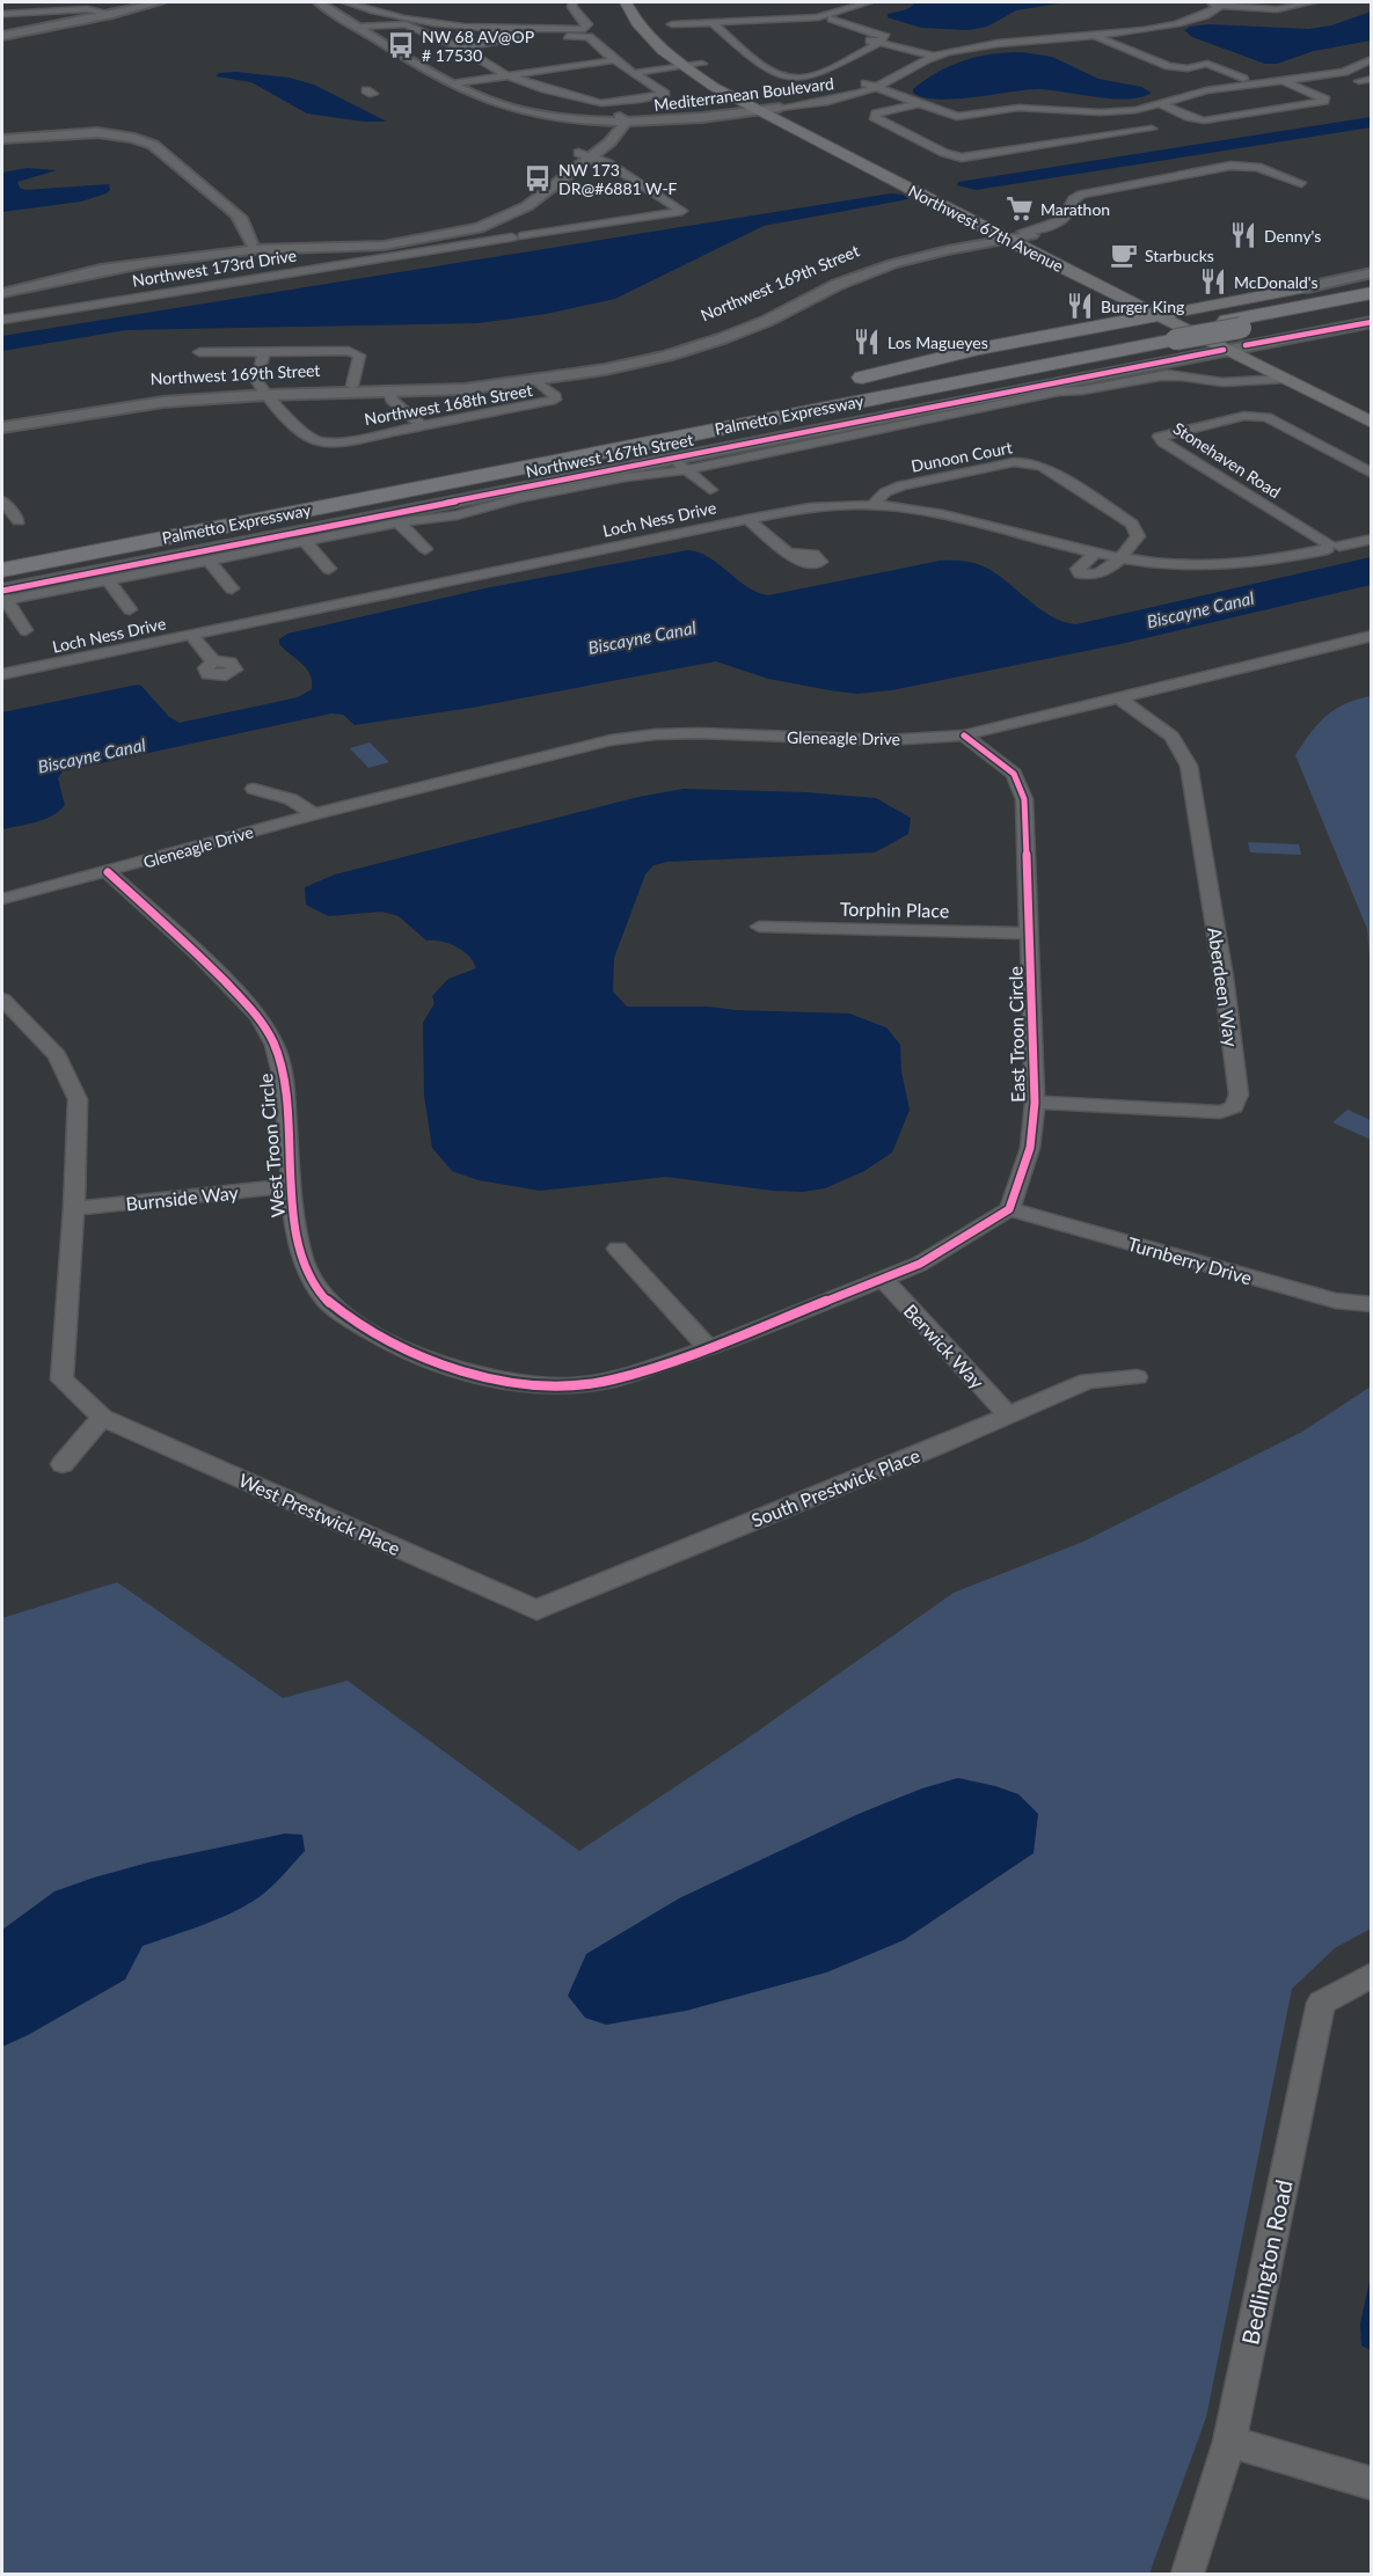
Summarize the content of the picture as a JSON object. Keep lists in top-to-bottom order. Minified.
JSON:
{"streets":{"highway":["Palmetto Expressway"],"main road":["Northwest 67th Avenue"],"street":["Mediterranean Boulevard","Northwest 173rd Drive","Northwest 169th Street","Northwest 168th Street","Northwest 167th Street","Dunoon Court","Stonehaven Road","Loch Ness Drive","Gleneagle Drive","Torphin Place","Aberdeen Way","East Troon Circle","West Troon Circle","Burnside Way","Turnberry Drive","Berwick Way","South Prestwick Place","West Prestwick Place","Bedlington Road"]},"crossings":[["Mediterranean Boulevard","Northwest 67th Avenue"],["Mediterranean Boulevard","Northwest 173rd Drive"],["Northwest 67th Avenue","Northwest 169th Street"],["Northwest 67th Avenue","Palmetto Expressway"],["Northwest 67th Avenue","Northwest 167th Street"],["Northwest 169th Street","Northwest 168th Street"],["Palmetto Expressway","Northwest 167th Street"],["Dunoon Court","Loch Ness Drive"],["Stonehaven Road","Loch Ness Drive"],["Gleneagle Drive","Aberdeen Way"],["Gleneagle Drive","East Troon Circle"],["Gleneagle Drive","West Troon Circle"],["Torphin Place","East Troon Circle"],["Aberdeen Way","East Troon Circle"],["East Troon Circle","Turnberry Drive"],["West Troon Circle","Burnside Way"],["West Troon Circle","Berwick Way"],["Burnside Way","West Prestwick Place"],["Berwick Way","South Prestwick Place"],["South Prestwick Place","West Prestwick Place"]],"water":["Biscayne Canal"],"places":{"bus stop":["NW 68 AV@OP # 17530","NW 173 DR@#6881 W-F"],"supermarket":["Marathon"],"restaurant":["Denny's","McDonald's","Burger King","Los Magueyes"],"cafe":["Starbucks"]}}
